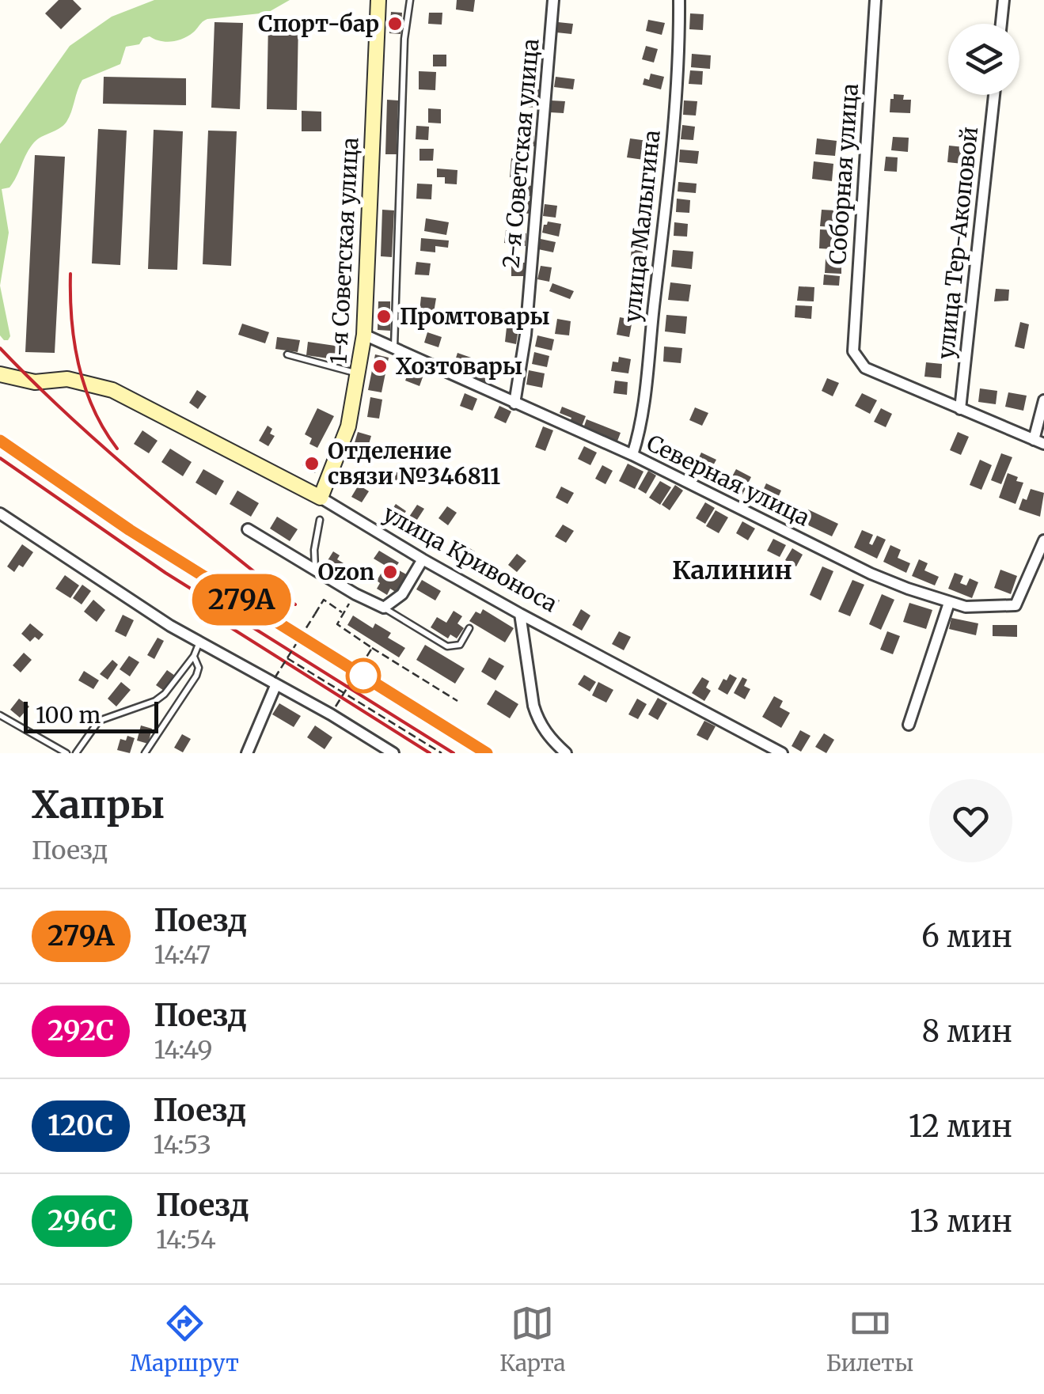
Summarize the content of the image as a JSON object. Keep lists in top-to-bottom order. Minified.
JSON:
{"streets":{"street":["2-я Советская улица","Соборная улица","улица Малыгина","улица Тер-Акоповой","1-я Советская улица","Северная улица","улица Кривоноса"]},"crossings":[["2-я Советская улица","Северная улица"],["Соборная улица","улица Тер-Акоповой"],["улица Малыгина","Северная улица"],["1-я Советская улица","Северная улица"],["1-я Советская улица","улица Кривоноса"]],"districts":["Калинин"],"places":["Спорт-бар","Промтовары","Хозтовары","Отделение связи №346811","Ozon"],"scale_bar":"100 m","page":{"on_map":"279А","scale":"100 m","heading":["Хапры","Поезд"],"list":[{"mark":"279А","name":"Поезд","note":"14:47","value":"6 мин"},{"mark":"292С","name":"Поезд","note":"14:49","value":"8 мин"},{"mark":"120С","name":"Поезд","note":"14:53","value":"12 мин"},{"mark":"296С","name":"Поезд","note":"14:54","value":"13 мин"}],"tabs":["Маршрут","Карта","Билеты"]}}
